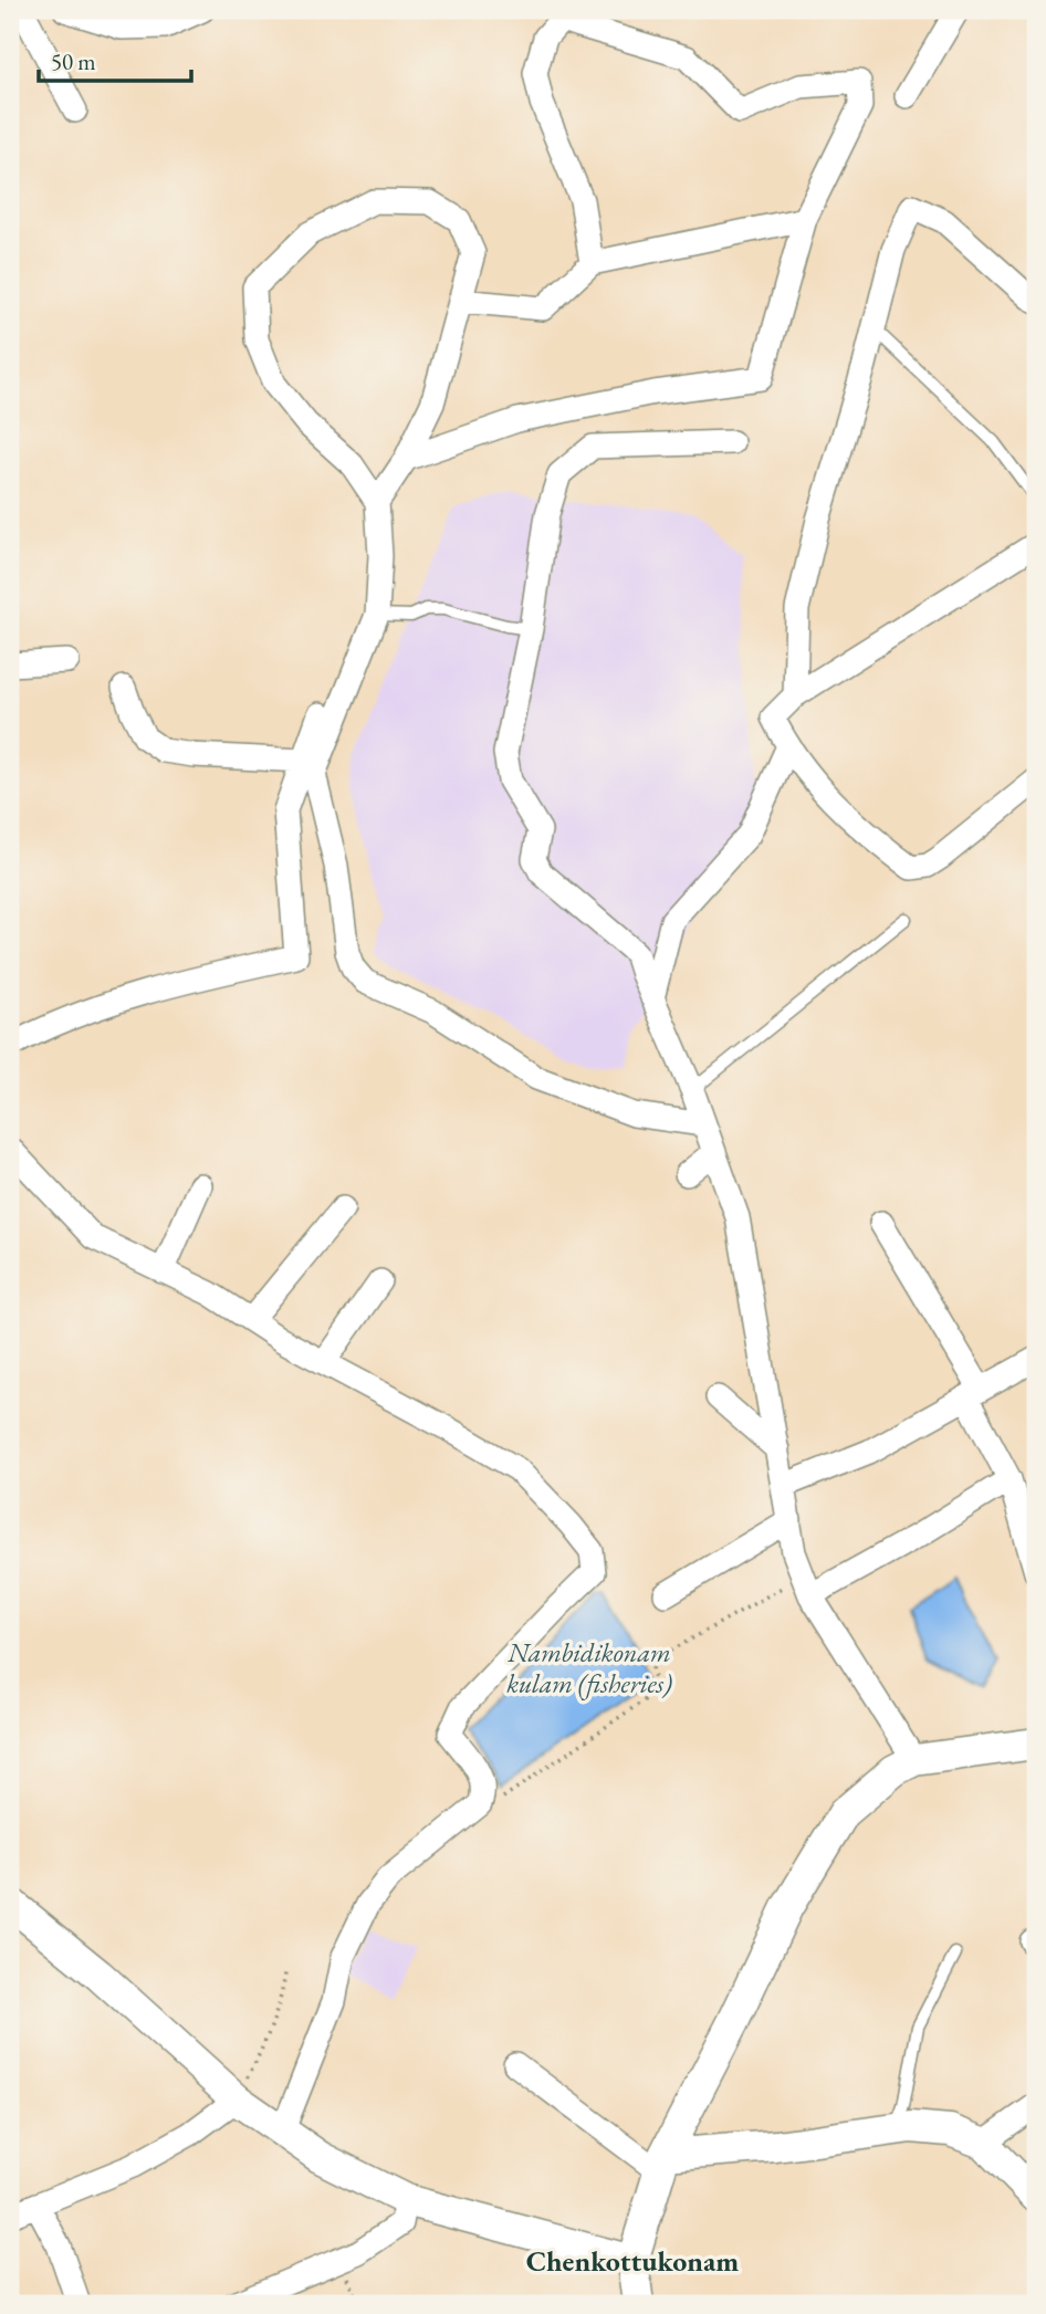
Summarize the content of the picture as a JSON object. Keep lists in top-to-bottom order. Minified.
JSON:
{"districts":["Chenkottukonam"],"water":["Nambidikonam kulam (fisheries)"],"scale_bar":"50 m"}
